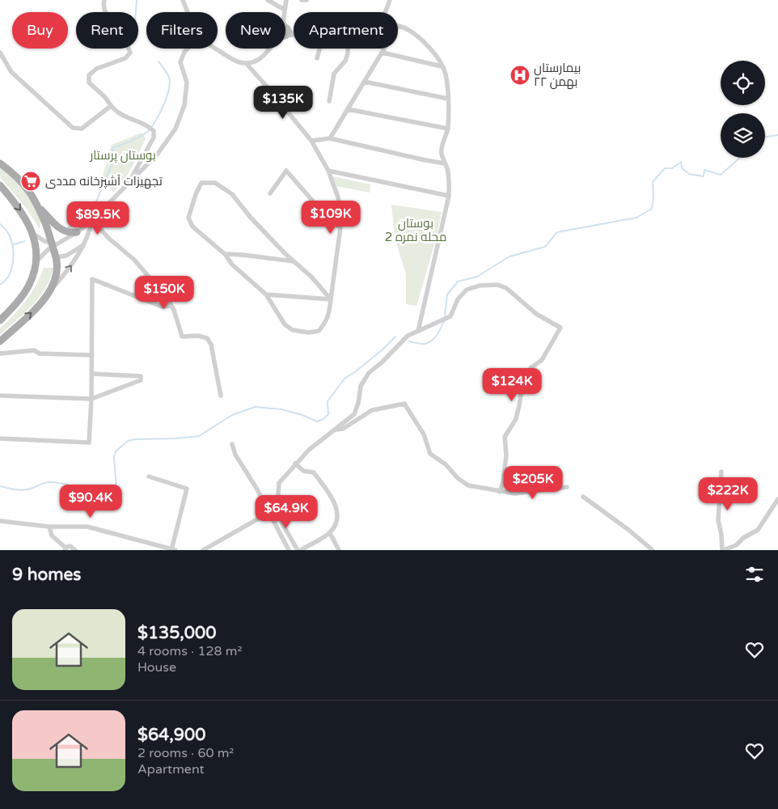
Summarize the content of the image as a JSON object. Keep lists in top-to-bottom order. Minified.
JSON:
{"parks":["بوستان پرستار","بوستان محله نمره 2"],"places":{"hospital":["بیمارستان ۲۲ بهمن"],"supermarket":["تجهیزات آشپزخانه مددی"]},"page":{"chip":["Buy","Rent","Filters","New","Apartment"],"price":["$135K","$109K","$89.5K","$150K","$124K","$205K","$222K","$90.4K","$64.9K"],"heading":"9 homes","list":[{"name":"$135,000","note":"4 rooms · 128 m² · House"},{"name":"$64,900","note":"2 rooms · 60 m² · Apartment"}]}}
